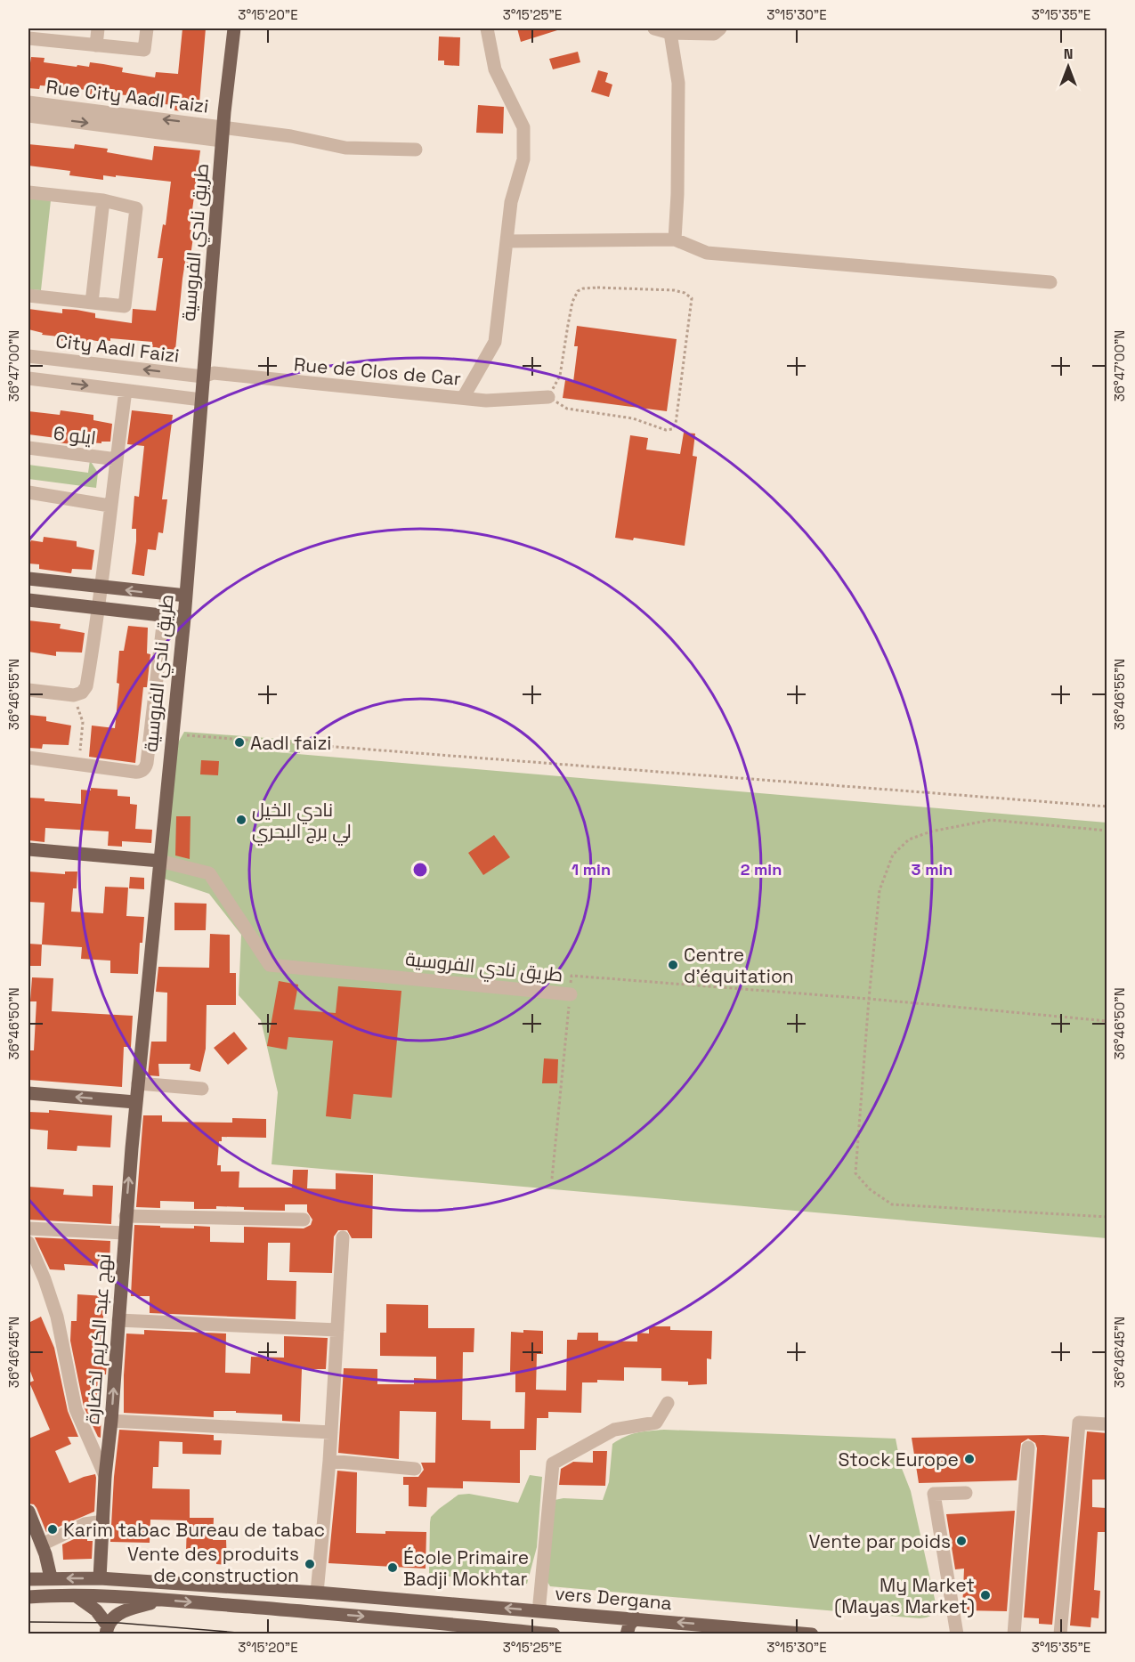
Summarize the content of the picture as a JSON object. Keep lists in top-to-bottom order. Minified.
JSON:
{"streets":{"main road":["طريق نادي الفروسية","نهج عبد الكريم لخضارة","vers Dergana"],"street":["Rue City Aadl Faizi","City Aadl Faizi","Rue de Clos de Car","ايلو 6"]},"crossings":[["Rue City Aadl Faizi","طريق نادي الفروسية"],["طريق نادي الفروسية","City Aadl Faizi"],["طريق نادي الفروسية","Rue de Clos de Car"],["طريق نادي الفروسية","نهج عبد الكريم لخضارة"],["City Aadl Faizi","Rue de Clos de Car"],["نهج عبد الكريم لخضارة","vers Dergana"]],"places":["Aadl faizi","نادي الخيل لي برج البحري","Centre d'équitation","Stock Europe","Karim tabac Bureau de tabac","Vente par poids","Vente des produits de construction","École Primaire Badji Mokhtar","My Market (Mayas Market)"],"north":"top","coordinates":["3°15'20\"E","3°15'25\"E","3°15'30\"E","3°15'35\"E","36°47'00\"N","36°46'55\"N","36°46'50\"N","36°46'45\"N"],"rings":["1 min","2 min","3 min"]}
